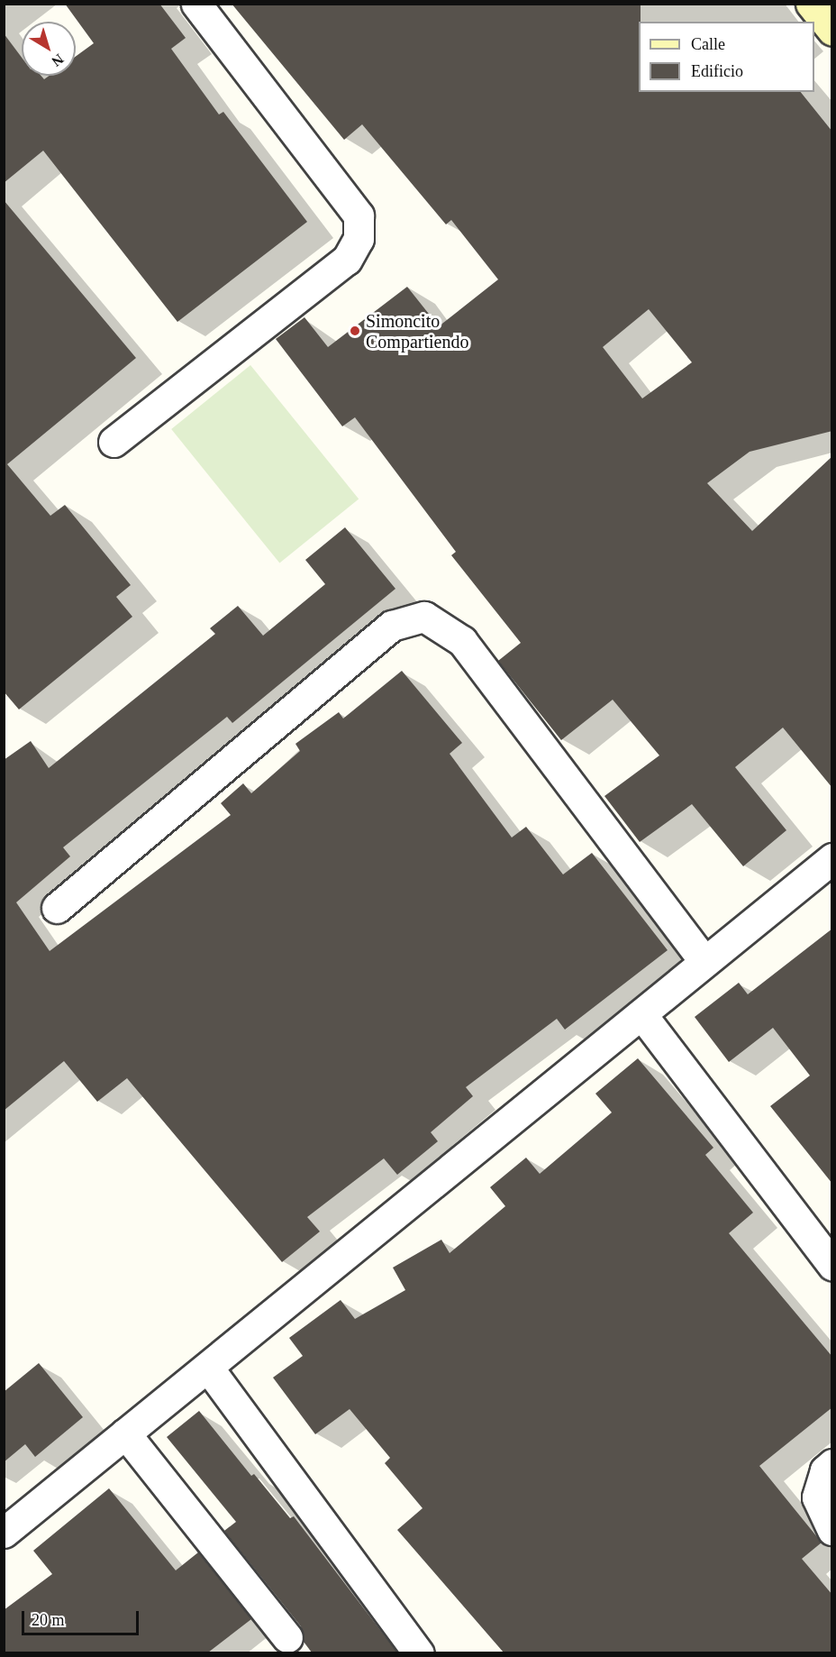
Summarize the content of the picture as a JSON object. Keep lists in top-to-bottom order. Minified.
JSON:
{"places":["Simoncito Compartiendo"],"legend":["Calle","Edificio"],"scale_bar":"20 m","north":"bottom right"}
